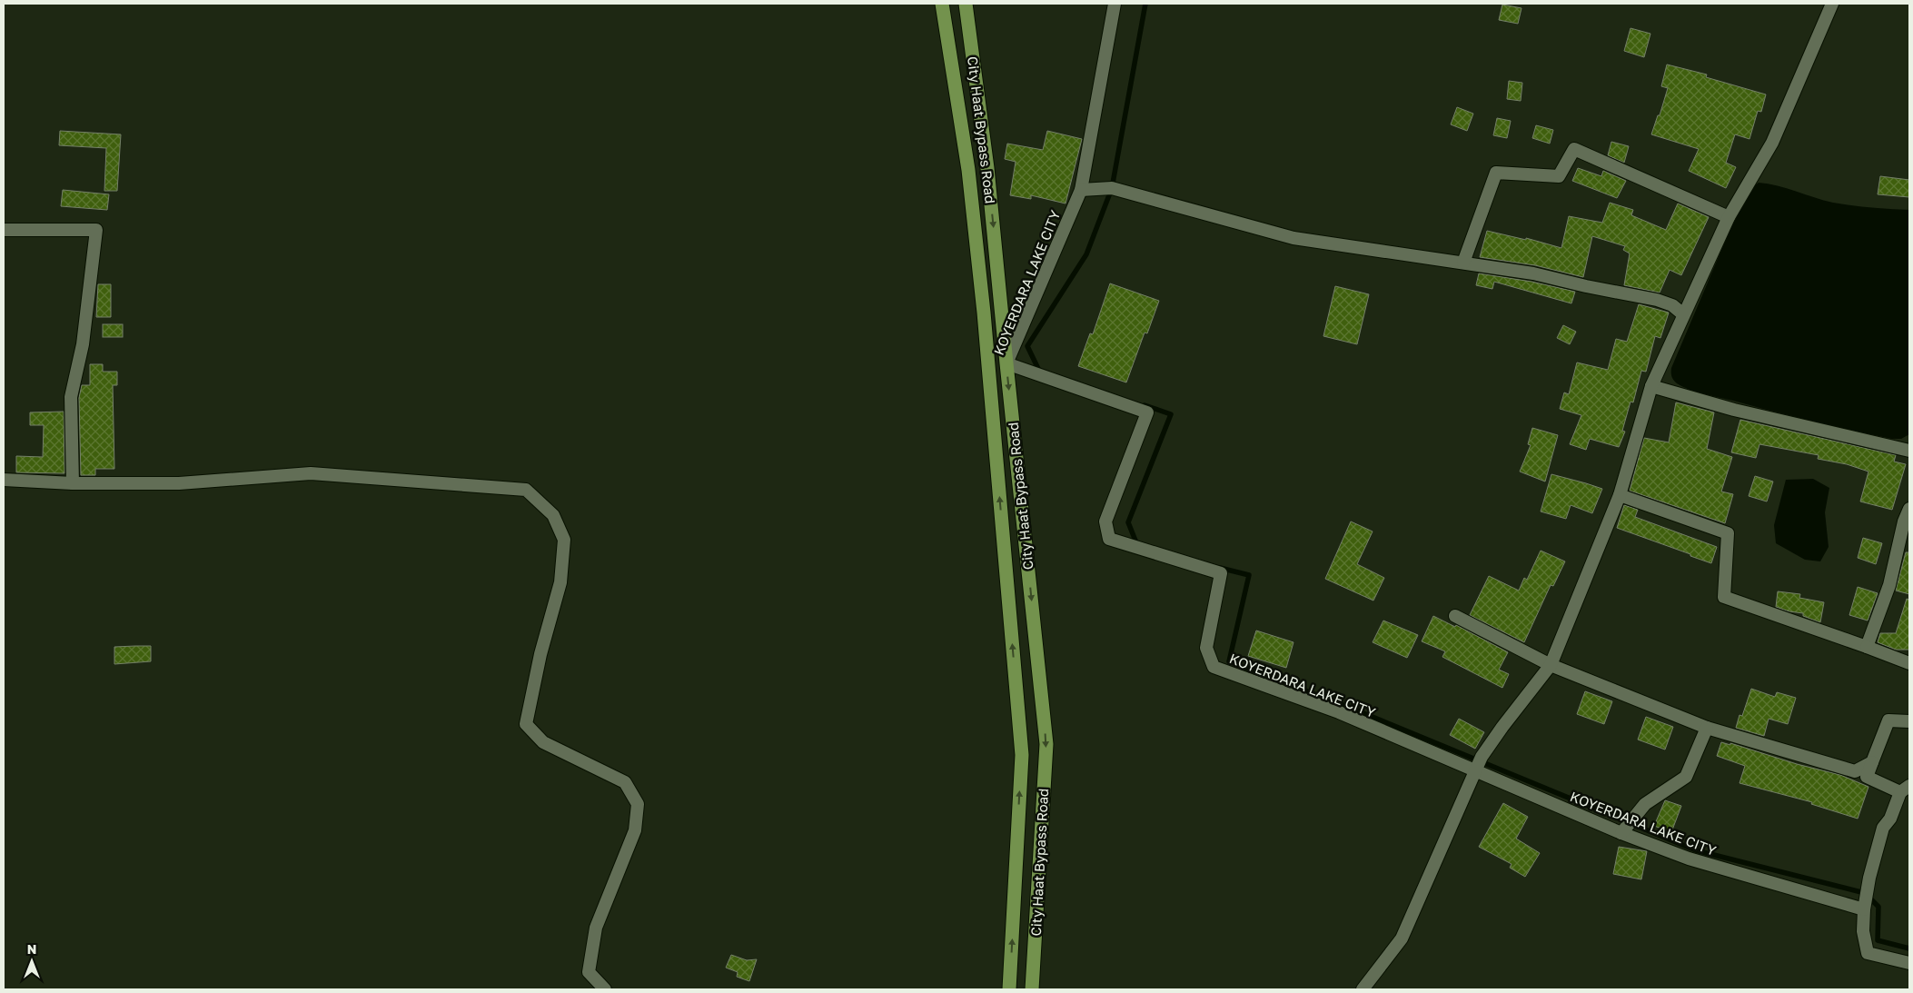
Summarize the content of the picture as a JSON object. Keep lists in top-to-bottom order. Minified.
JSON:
{"streets":{"main road":["City Haat Bypass Road"],"street":["KOYERDARA LAKE CITY"]},"crossings":[["City Haat Bypass Road","KOYERDARA LAKE CITY"]],"north":"top"}
